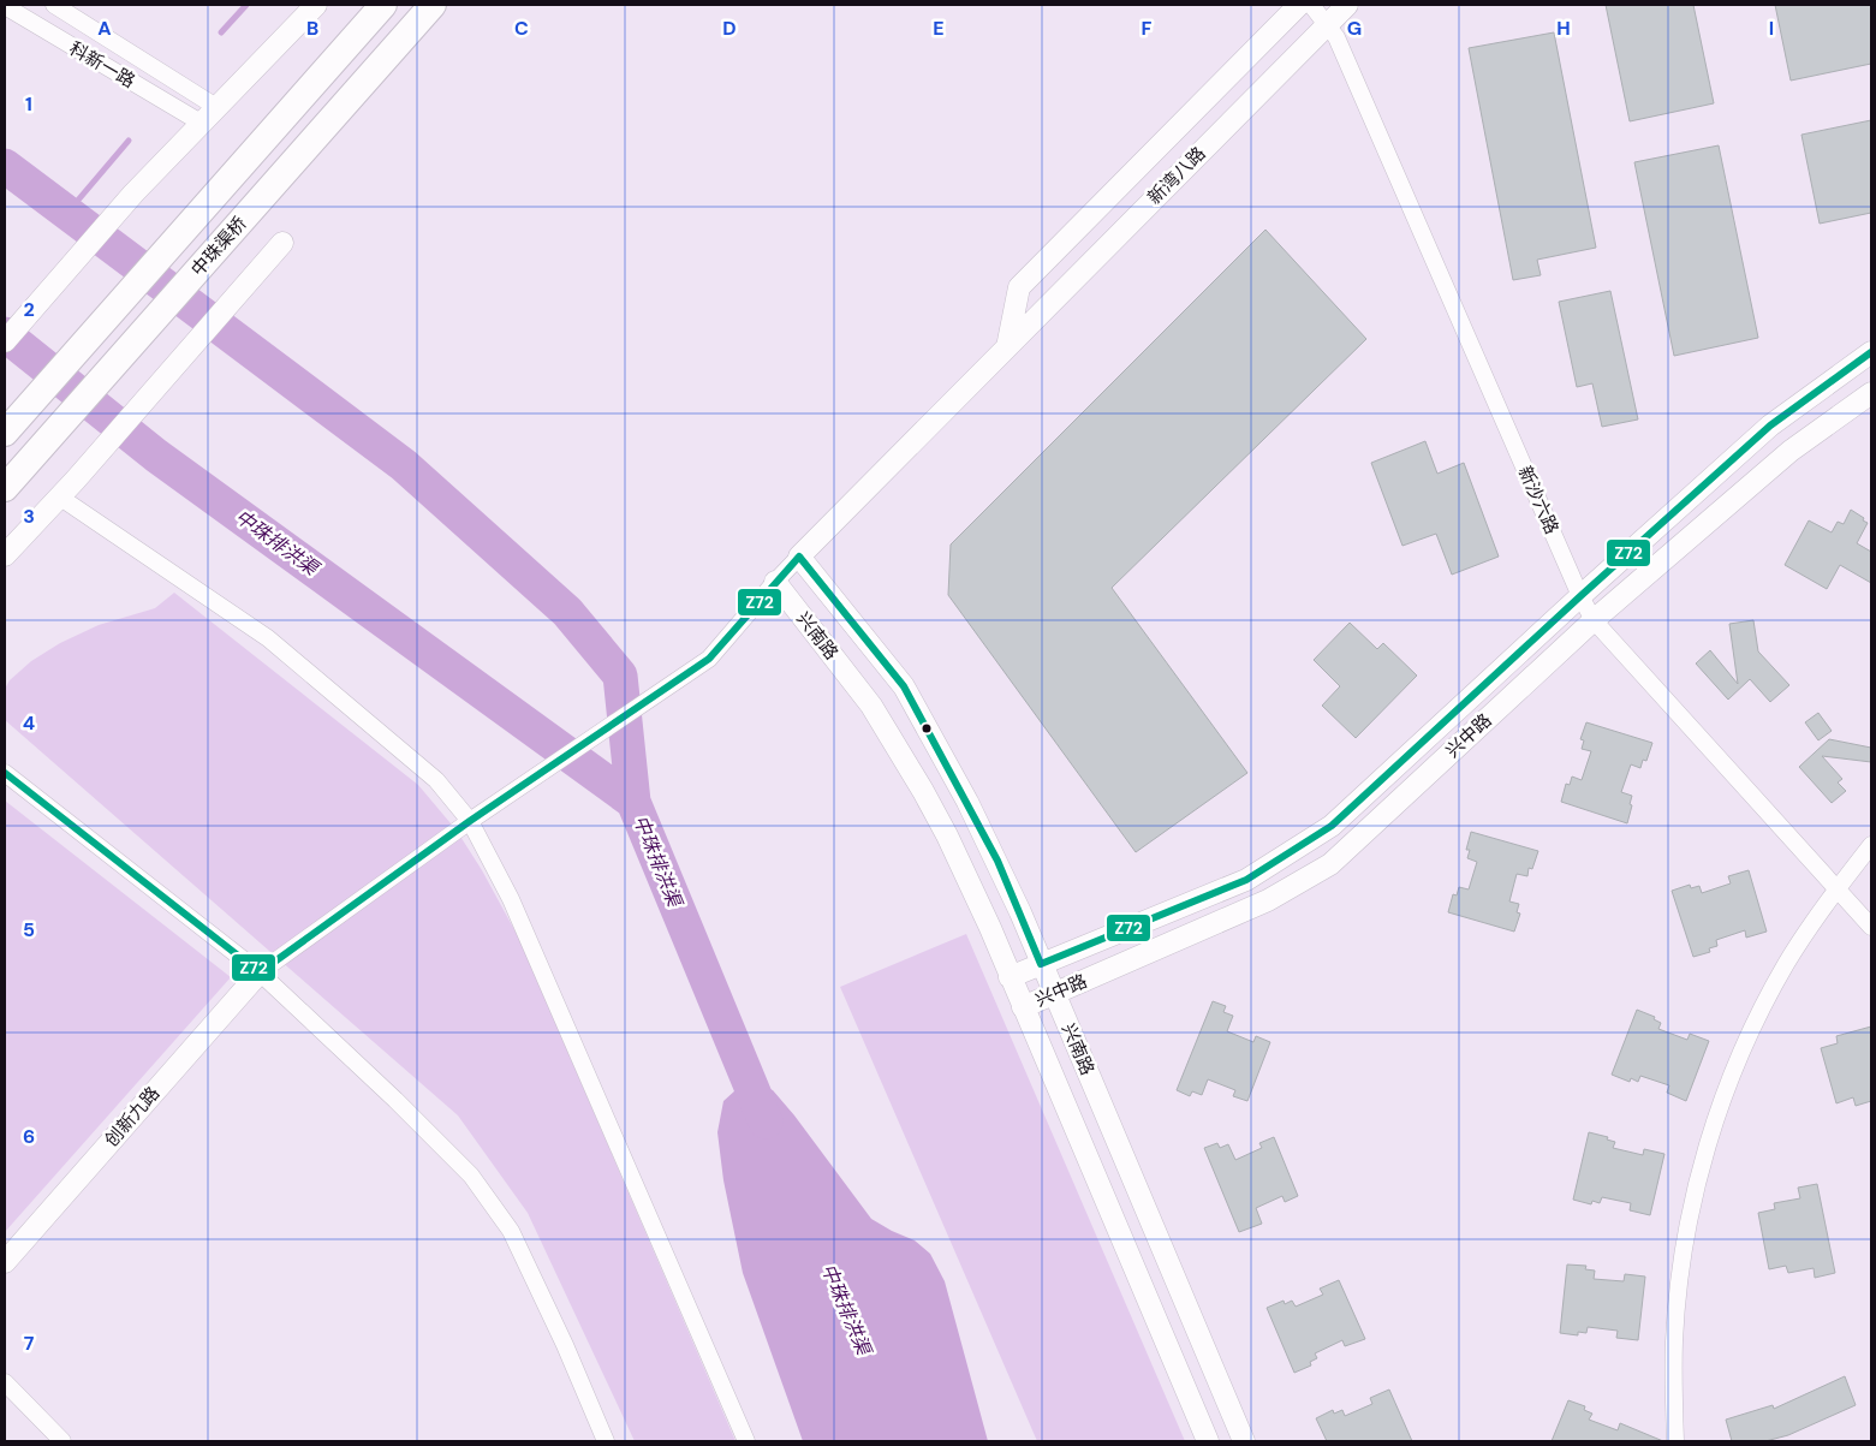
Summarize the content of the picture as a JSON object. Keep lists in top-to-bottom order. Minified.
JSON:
{"streets":{"highway":["中珠渠桥"],"street":["科新一路","新湾八路","新沙六路","兴南路","兴中路","创新九路"]},"crossings":[["新湾八路","新沙六路"],["新湾八路","兴南路"],["新沙六路","兴中路"],["兴南路","兴中路"]],"water":["中珠排洪渠"],"lines":["transit line Z72"],"grid":{"columns":["A","B","C","D","E","F","G","H","I"],"rows":["1","2","3","4","5","6","7"]}}
